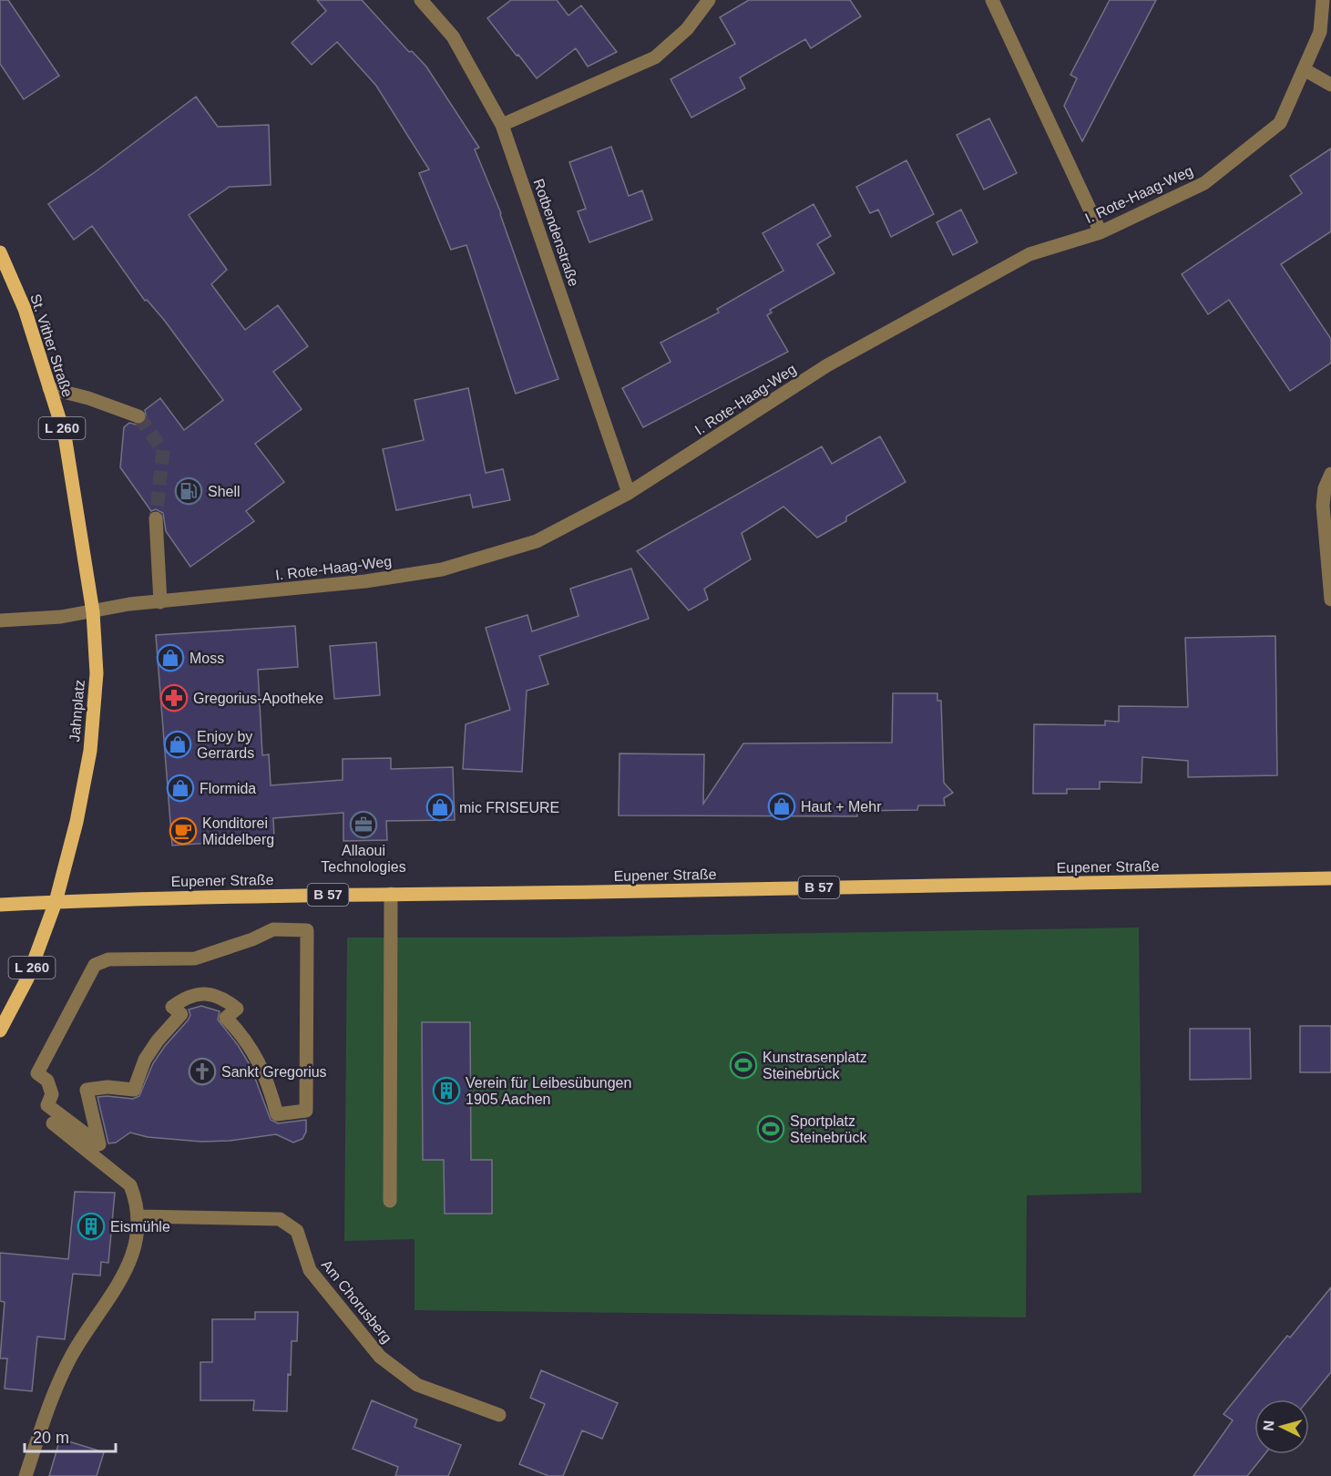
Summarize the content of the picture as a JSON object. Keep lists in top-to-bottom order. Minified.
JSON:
{"streets":{"main road":["St. Vither Straße","L 260","Jahnplatz","Eupener Straße","B 57"],"street":["I. Rote-Haag-Weg","Rotbendenstraße","Am Chorusberg"]},"crossings":[["I. Rote-Haag-Weg","Rotbendenstraße"],["I. Rote-Haag-Weg","St. Vither Straße"],["I. Rote-Haag-Weg","Jahnplatz"],["St. Vither Straße","Jahnplatz"],["L 260","Jahnplatz"],["L 260","Eupener Straße"],["Jahnplatz","Eupener Straße"]],"places":{"fuel station":["Shell"],"shop":["Moss","Enjoy by Gerrards","Flormida","Haut + Mehr","mic FRISEURE"],"pharmacy":["Gregorius-Apotheke"],"office":["Allaoui Technologies"],"cafe":["Konditorei Middelberg"],"sports":["Kunstrasenplatz Steinebrück","Sportplatz Steinebrück"],"church":["Sankt Gregorius"],"building":["Verein für Leibesübungen 1905 Aachen","Eismühle"]},"scale_bar":"20 m","north":"left"}
